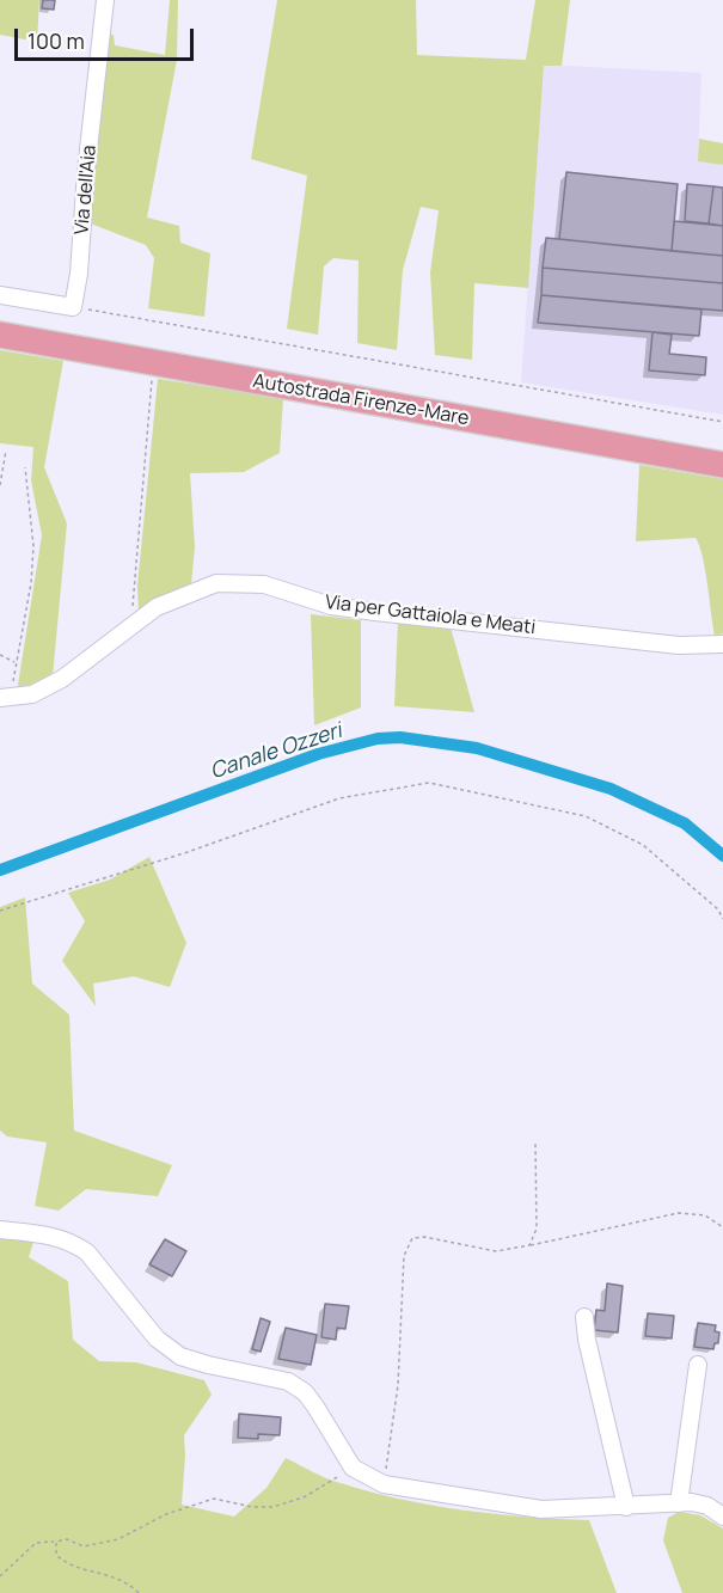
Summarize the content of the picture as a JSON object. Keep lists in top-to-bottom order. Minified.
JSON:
{"streets":{"highway":["Autostrada Firenze-Mare"],"street":["Via dell'Aia","Via per Gattaiola e Meati"]},"water":["Canale Ozzeri"],"scale_bar":"100 m"}
